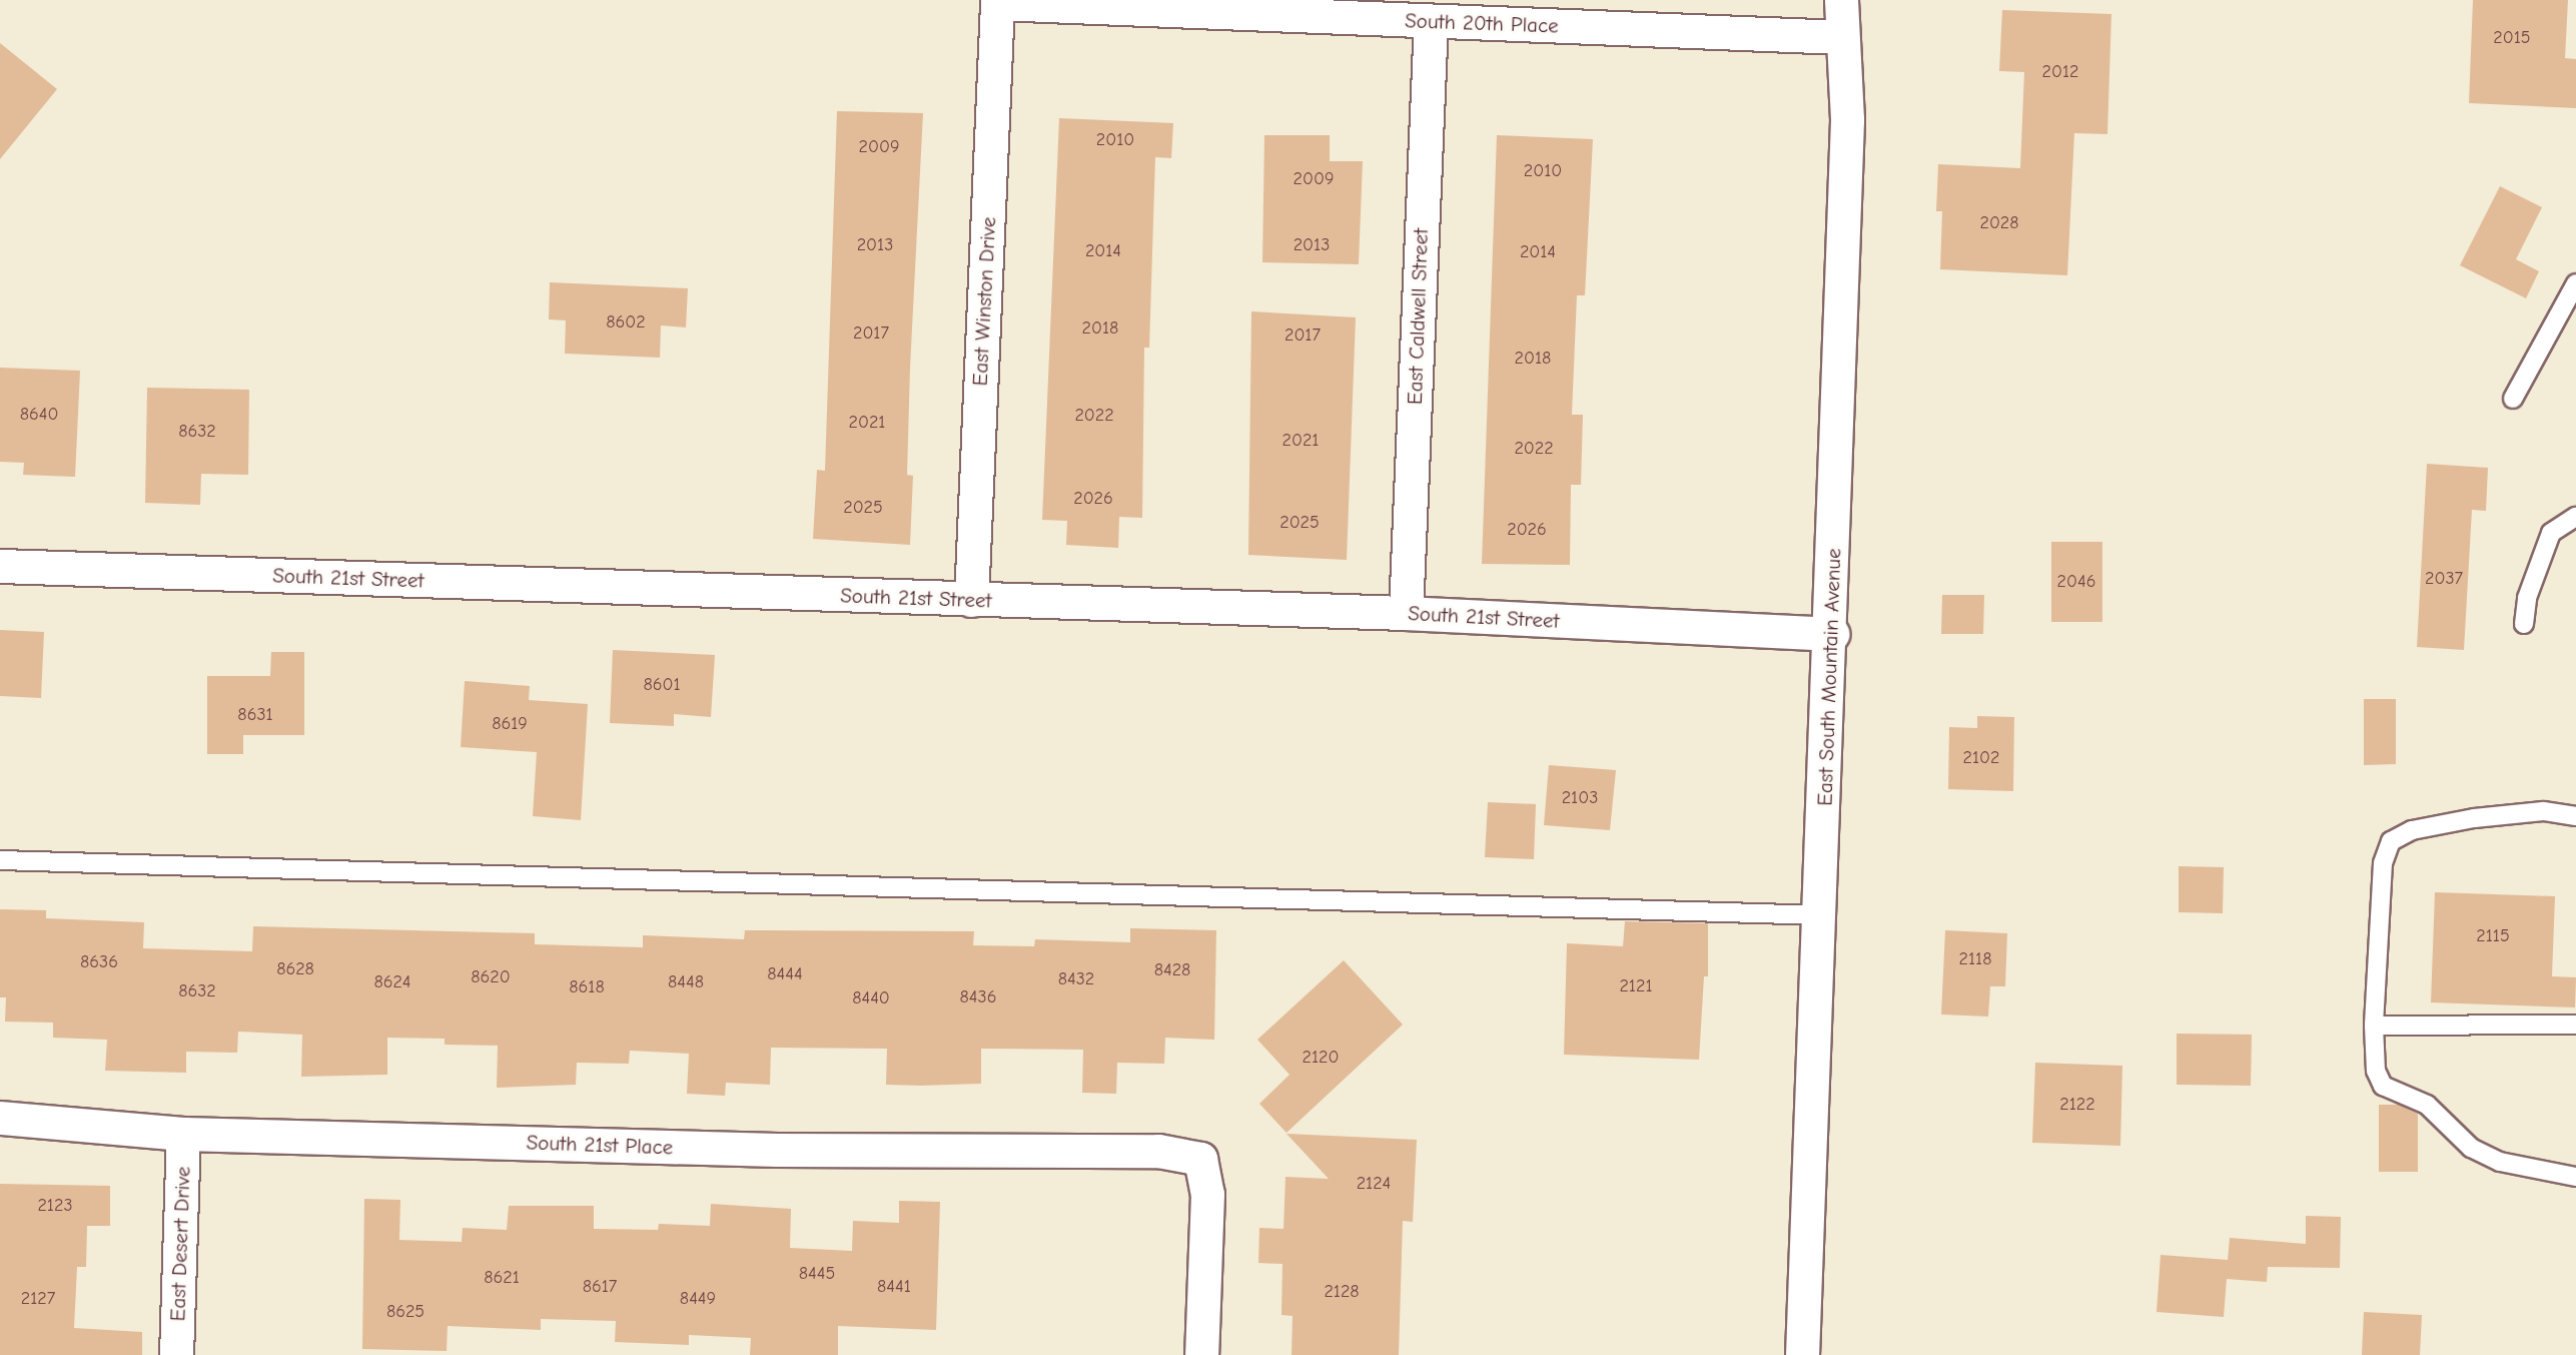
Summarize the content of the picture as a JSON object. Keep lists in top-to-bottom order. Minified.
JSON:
{"streets":{"street":["South 20th Place","East Winston Drive","East Caldwell Street","South 21st Street","East South Mountain Avenue","South 21st Place","East Desert Drive"]},"crossings":[["South 20th Place","East Winston Drive"],["South 20th Place","East Caldwell Street"],["South 20th Place","East South Mountain Avenue"],["East Winston Drive","South 21st Street"],["East Caldwell Street","South 21st Street"],["South 21st Street","East South Mountain Avenue"],["South 21st Place","East Desert Drive"]],"house_numbers":["2015","2012","2010","2009","2010","2009","2028","2013","2013","2014","2014","8602","2018","2017","2017","2018","8640","2022","2021","8632","2021","2022","2026","2025","2025","2026","2037","2046","8601","8631","8619","2102","2103","2115","2118","8636","8628","8428","8444","8620","8432","8624","8448","2121","8618","8632","8436","8440","2120","2122","2124","2123","8445","8621","8617","8441","2128","2127","8449","8625"]}
